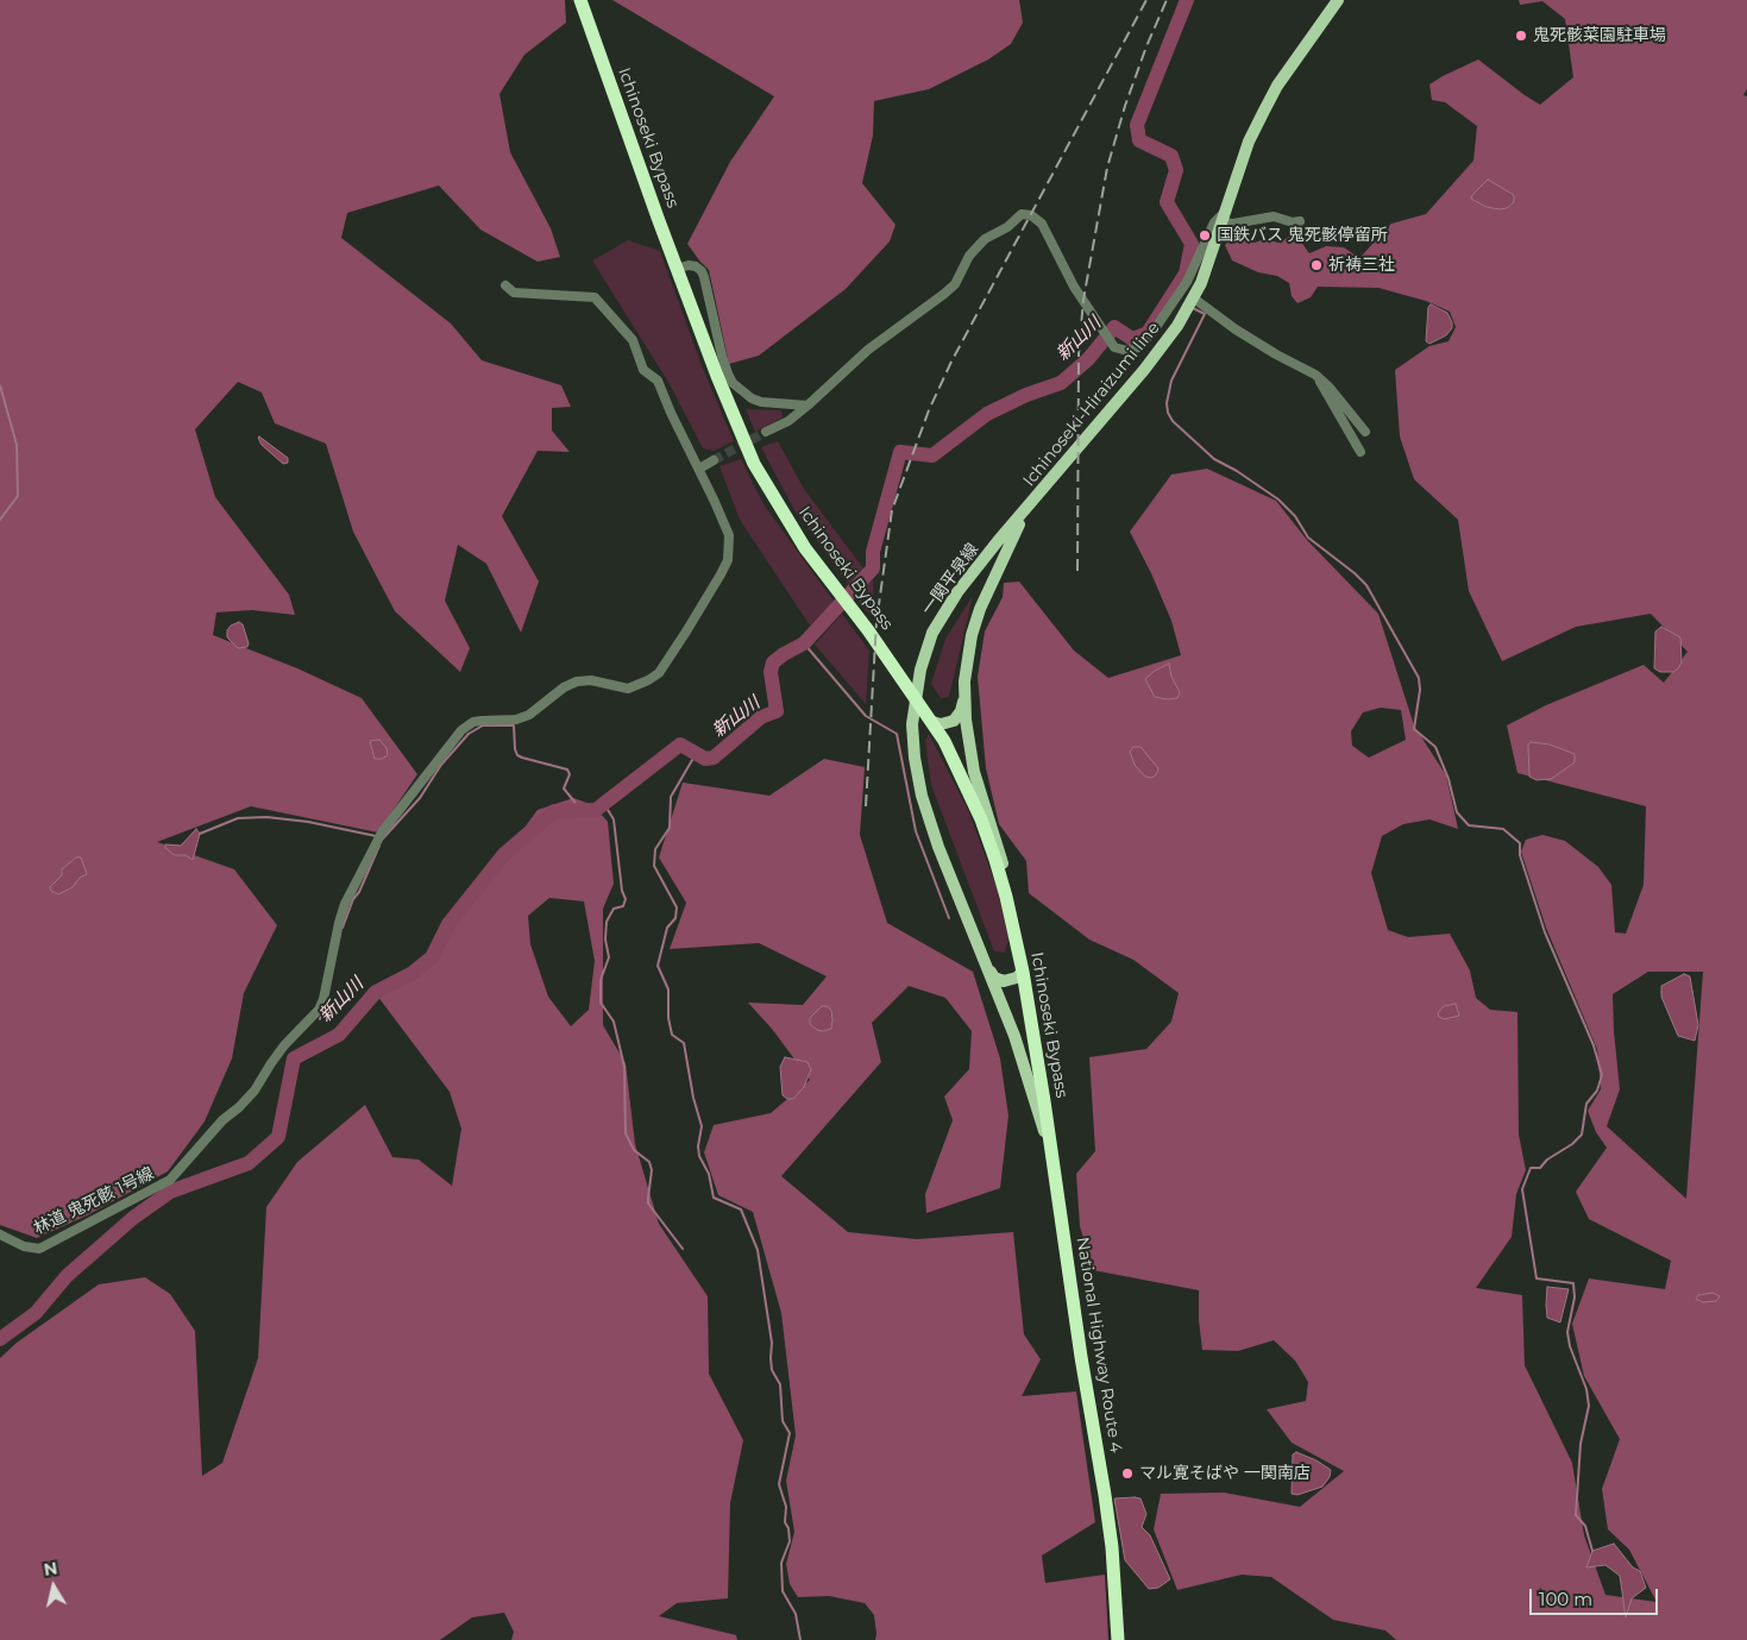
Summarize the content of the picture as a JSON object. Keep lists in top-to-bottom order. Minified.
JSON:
{"streets":{"highway":["Ichinoseki Bypass","National Highway Route 4"],"main road":["Ichinoseki-Hiraizumi line","一関平泉線"],"street":["林道 鬼死骸 1号線"]},"crossings":[["Ichinoseki Bypass","一関平泉線"],["Ichinoseki Bypass","National Highway Route 4"],["Ichinoseki-Hiraizumi line","一関平泉線"],["一関平泉線","National Highway Route 4"]],"water":["新山川"],"places":["鬼死骸菜園駐車場","国鉄バス 鬼死骸停留所","祈祷三社","マル寛そばや 一関南店"],"scale_bar":"100 m","north":"top"}
